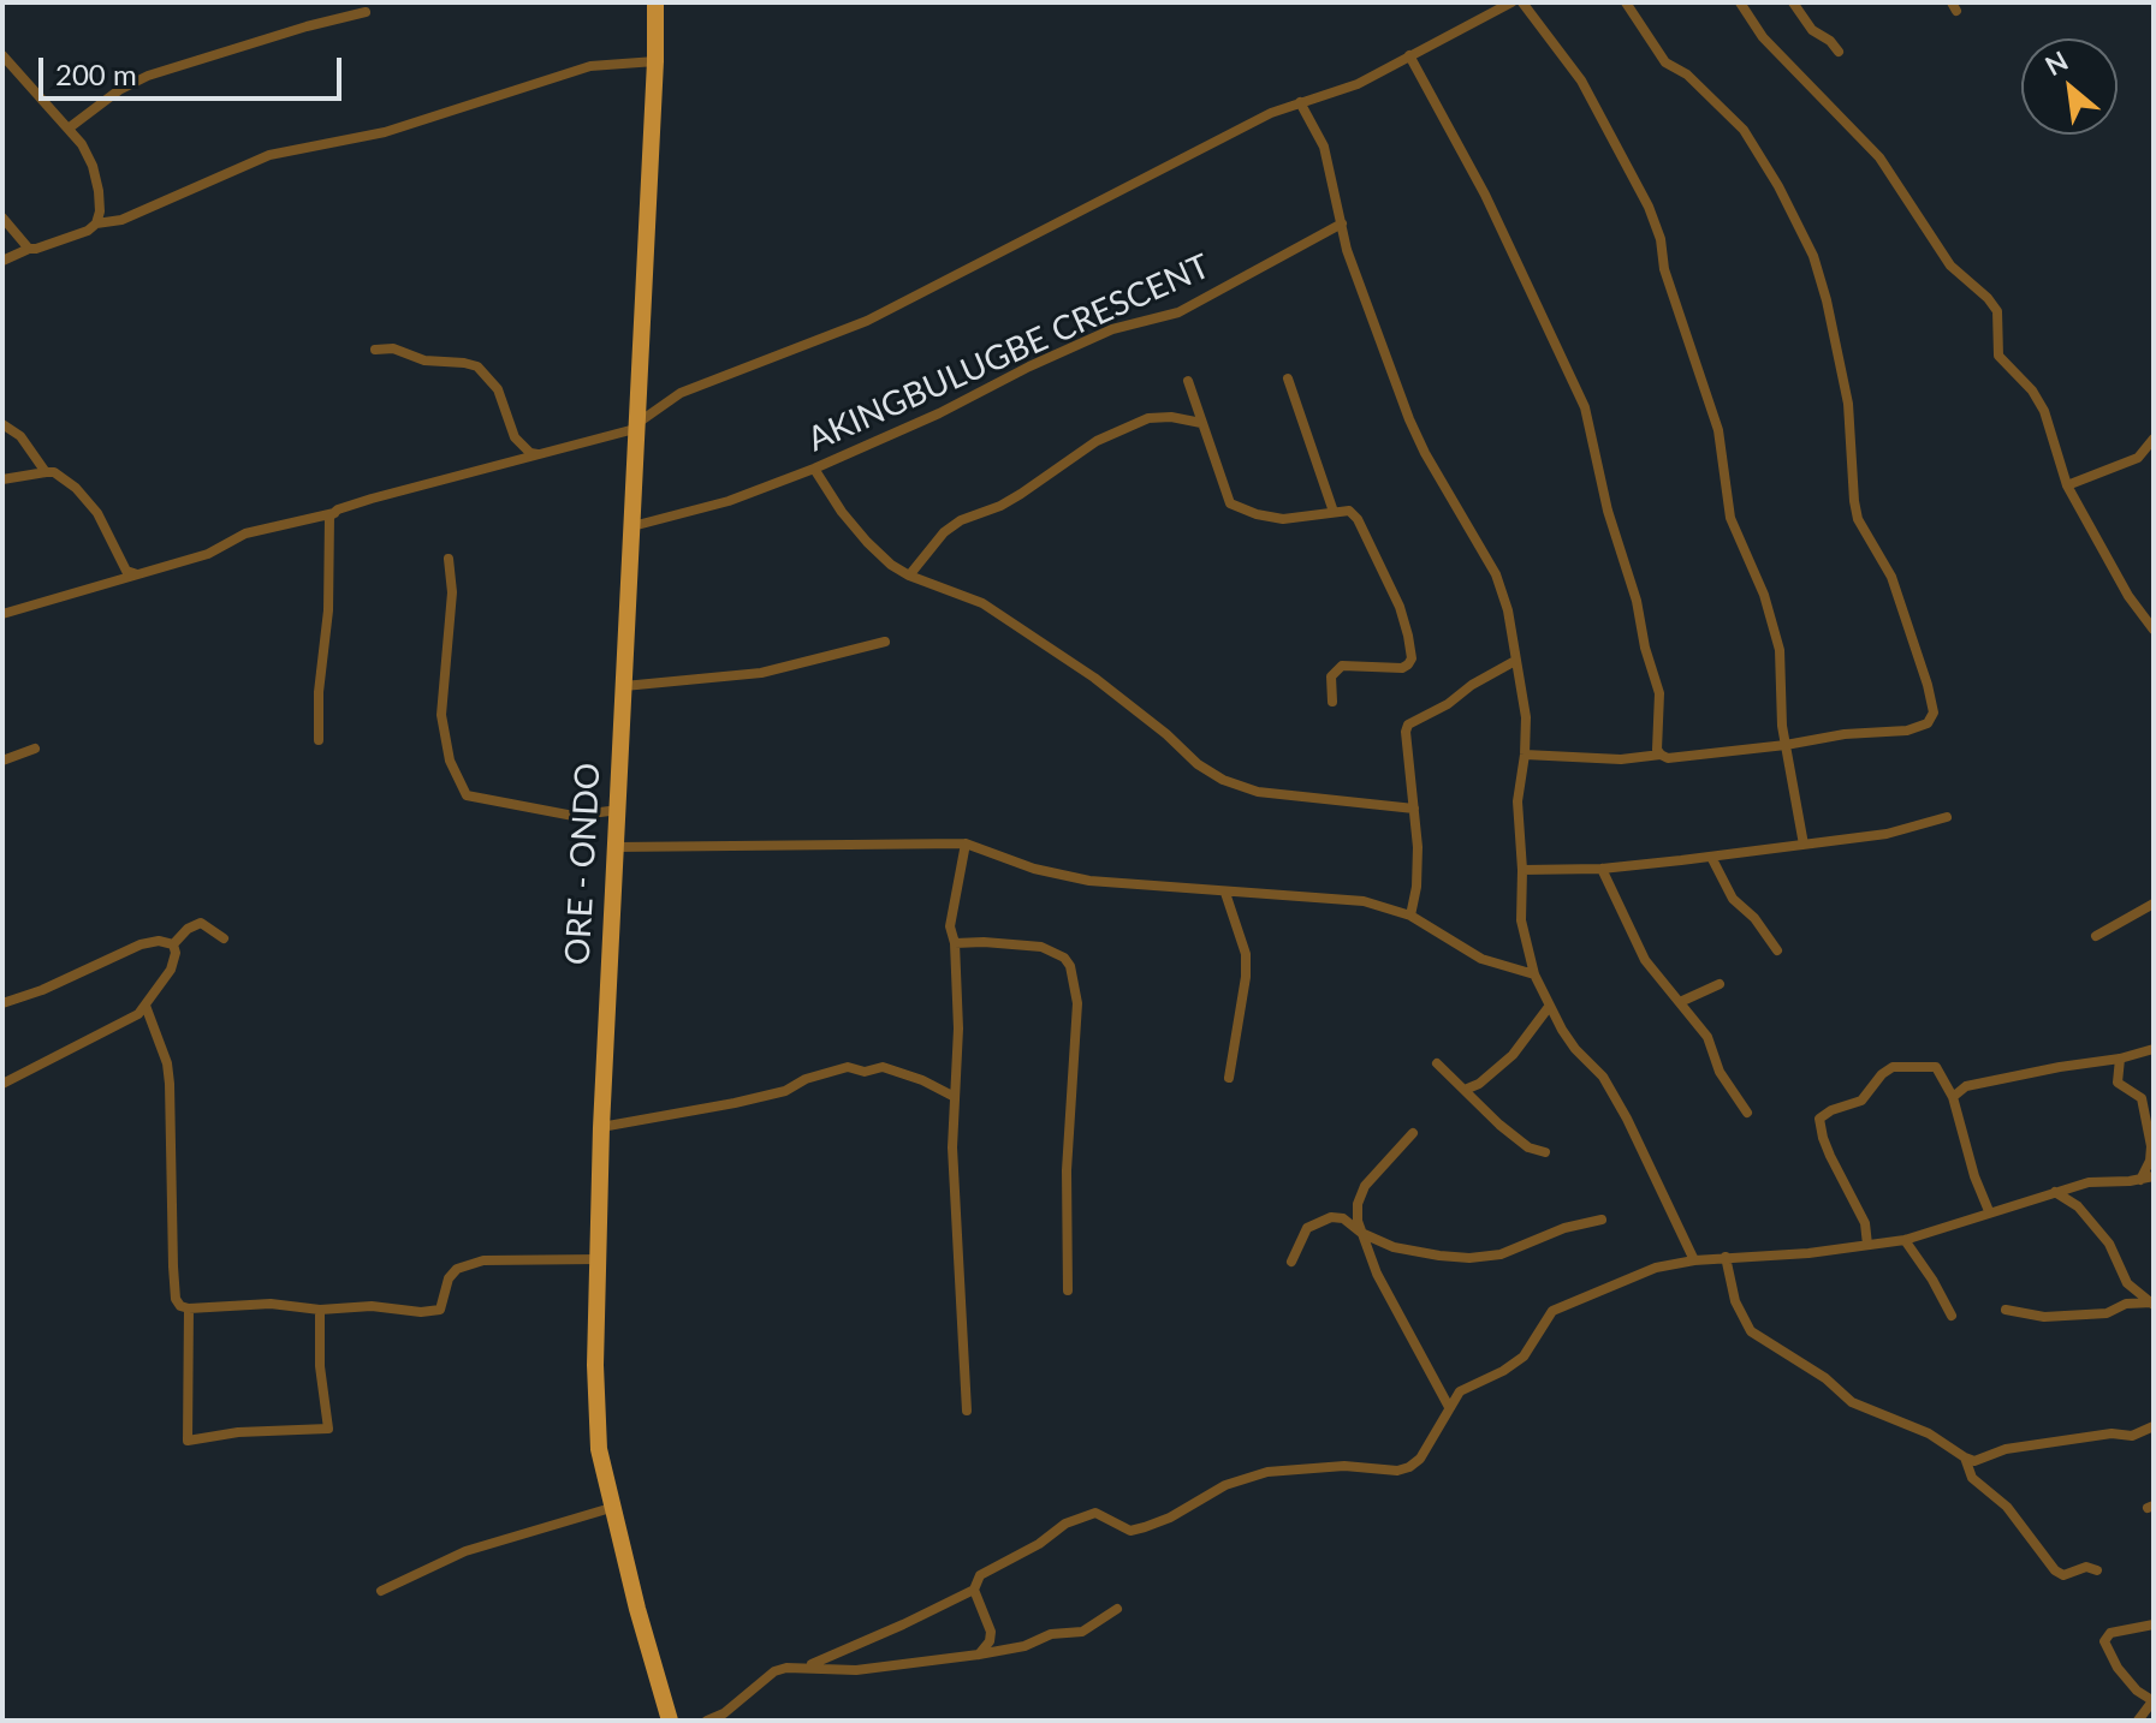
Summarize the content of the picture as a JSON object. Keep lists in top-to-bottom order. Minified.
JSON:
{"streets":{"main road":["ORE - ONDO"],"street":["AKINGBULUGBE CRESCENT"]},"crossings":[["AKINGBULUGBE CRESCENT","ORE - ONDO"]],"scale_bar":"200 m","north":"top left"}
